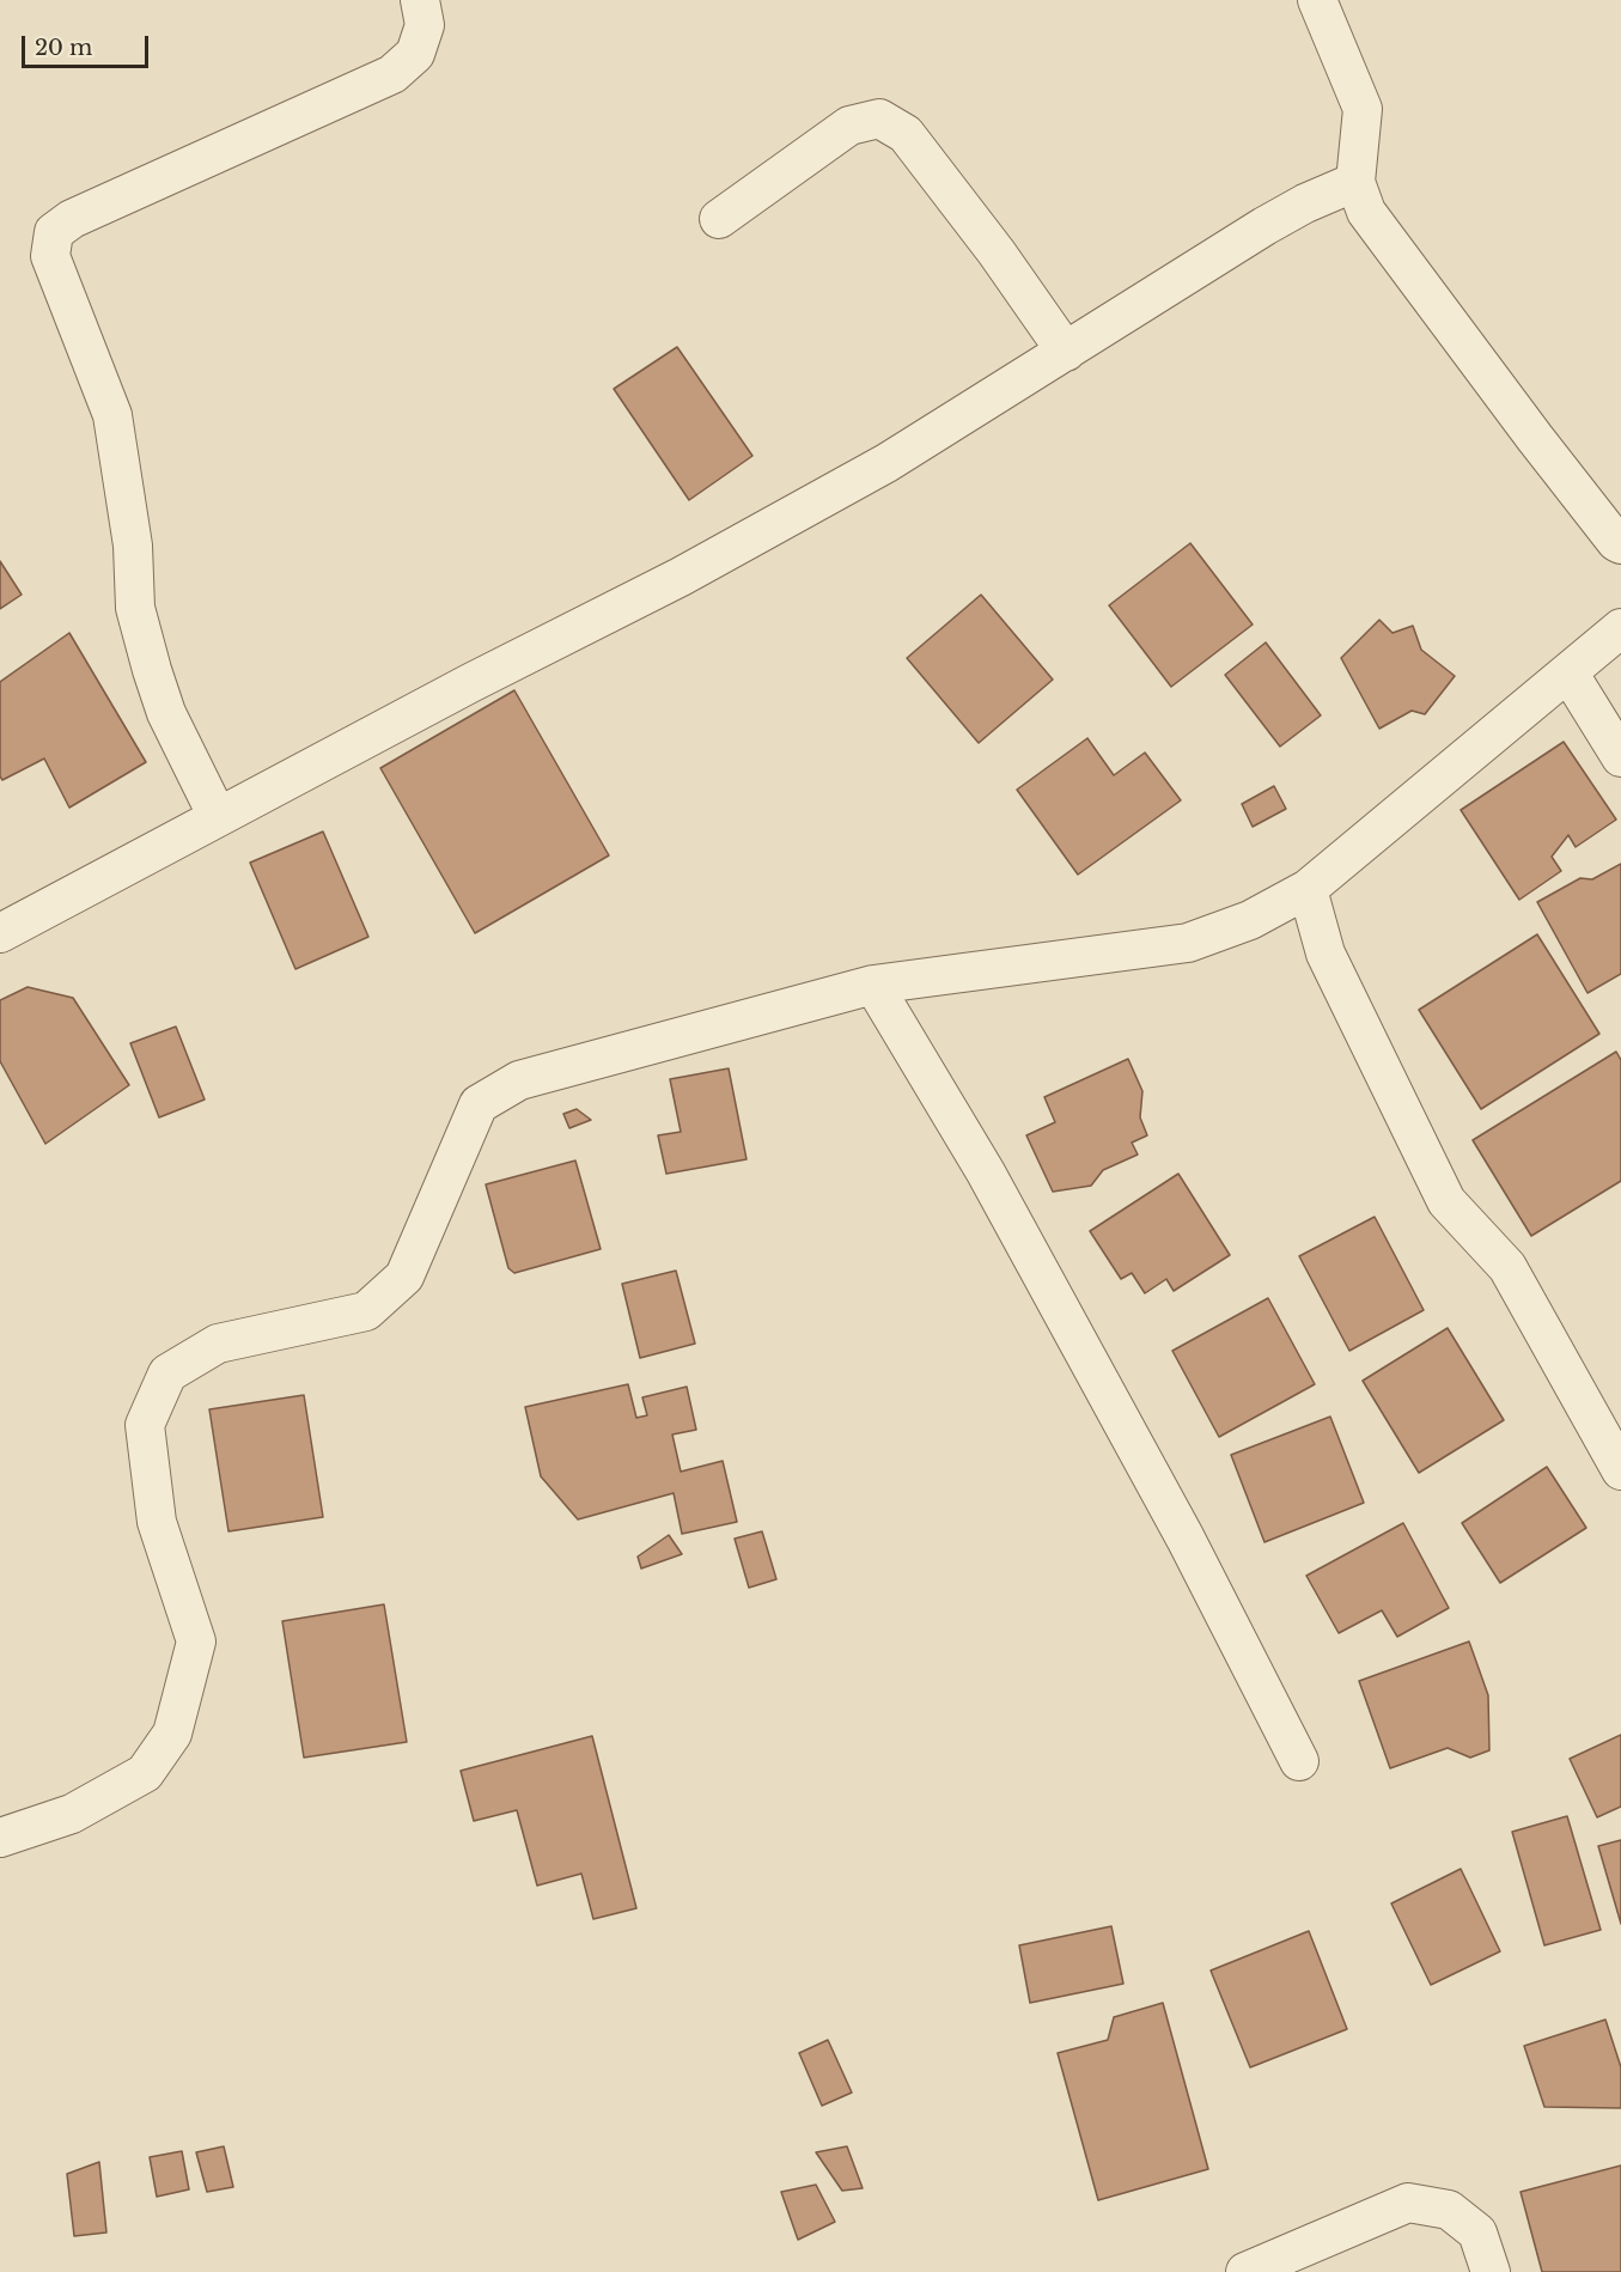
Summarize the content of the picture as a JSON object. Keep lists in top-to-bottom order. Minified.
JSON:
{"scale_bar":"20 m"}
